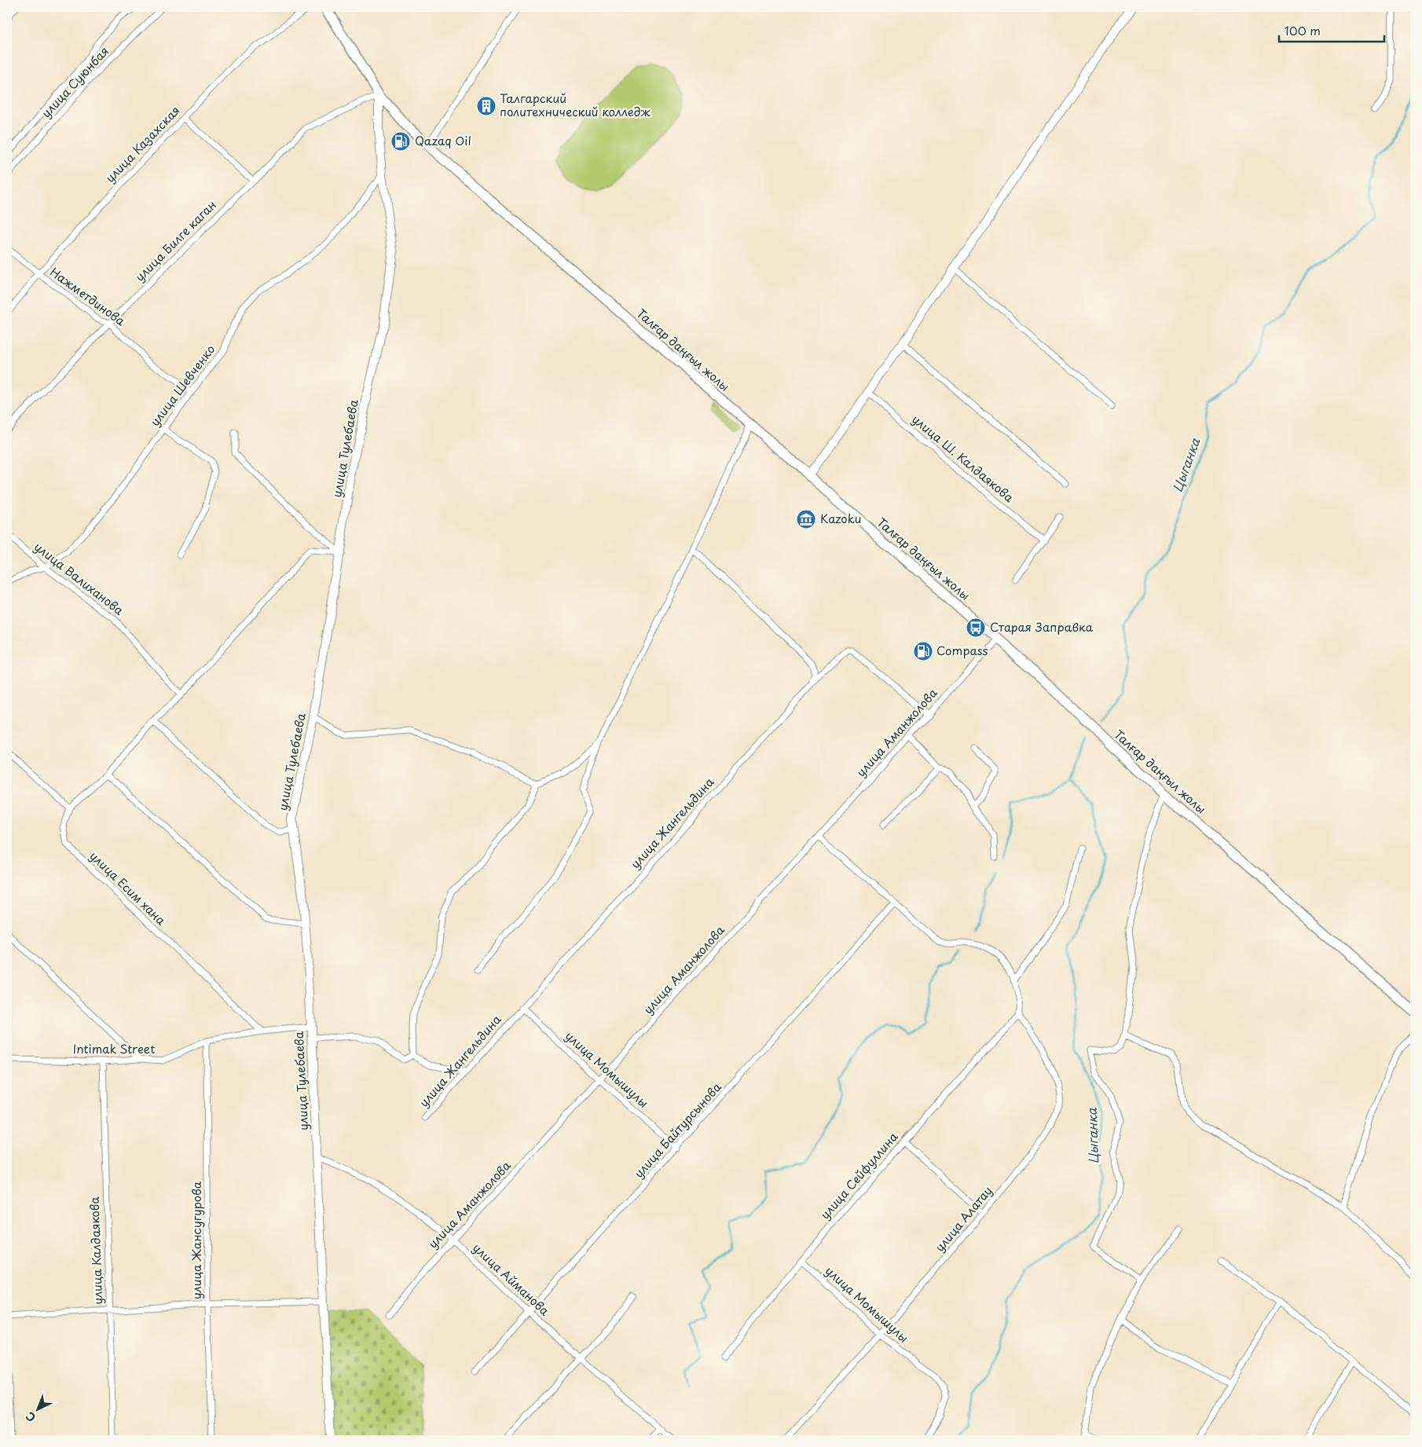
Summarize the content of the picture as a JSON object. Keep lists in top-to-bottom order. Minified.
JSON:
{"streets":{"main road":["Талғар даңғыл жолы"],"street":["улица Суюнбая","улица Казахская","улица Билге каган","Нажметдинова","улица Шевченко","улица Тулебаева","улица Ш. Калдаякова","улица Валиханова","улица Аманжолова","улица Жангельдина","улица Есим хана","Intimak Street","улица Момышулы","улица Байтурсынова","улица Сейфуллина","улица Алатау","улица Жансугурова","улица Калдаякова","улица Айманова"]},"crossings":[["улица Казахская","Нажметдинова"],["улица Билге каган","Нажметдинова"],["улица Билге каган","Талғар даңғыл жолы"],["улица Билге каган","улица Тулебаева"],["Нажметдинова","улица Шевченко"],["Талғар даңғыл жолы","улица Тулебаева"],["Талғар даңғыл жолы","улица Аманжолова"],["улица Шевченко","улица Тулебаева"],["улица Шевченко","улица Валиханова"],["улица Тулебаева","Intimak Street"],["улица Тулебаева","улица Айманова"],["улица Аманжолова","улица Жангельдина"],["улица Аманжолова","улица Момышулы"],["улица Аманжолова","улица Айманова"],["улица Жангельдина","улица Момышулы"],["улица Есим хана","Intimak Street"],["Intimak Street","улица Жансугурова"],["Intimak Street","улица Калдаякова"],["улица Момышулы","улица Байтурсынова"],["улица Момышулы","улица Сейфуллина"],["улица Момышулы","улица Алатау"],["улица Байтурсынова","улица Айманова"],["улица Сейфуллина","улица Алатау"]],"water":["Цыганка"],"places":{"building":["Талгарский политехнический колледж"],"fuel station":["Qazaq Oil","Compass"],"museum":["Kazoku"],"bus stop":["Старая Заправка"]},"scale_bar":"100 m","north":"bottom left"}
